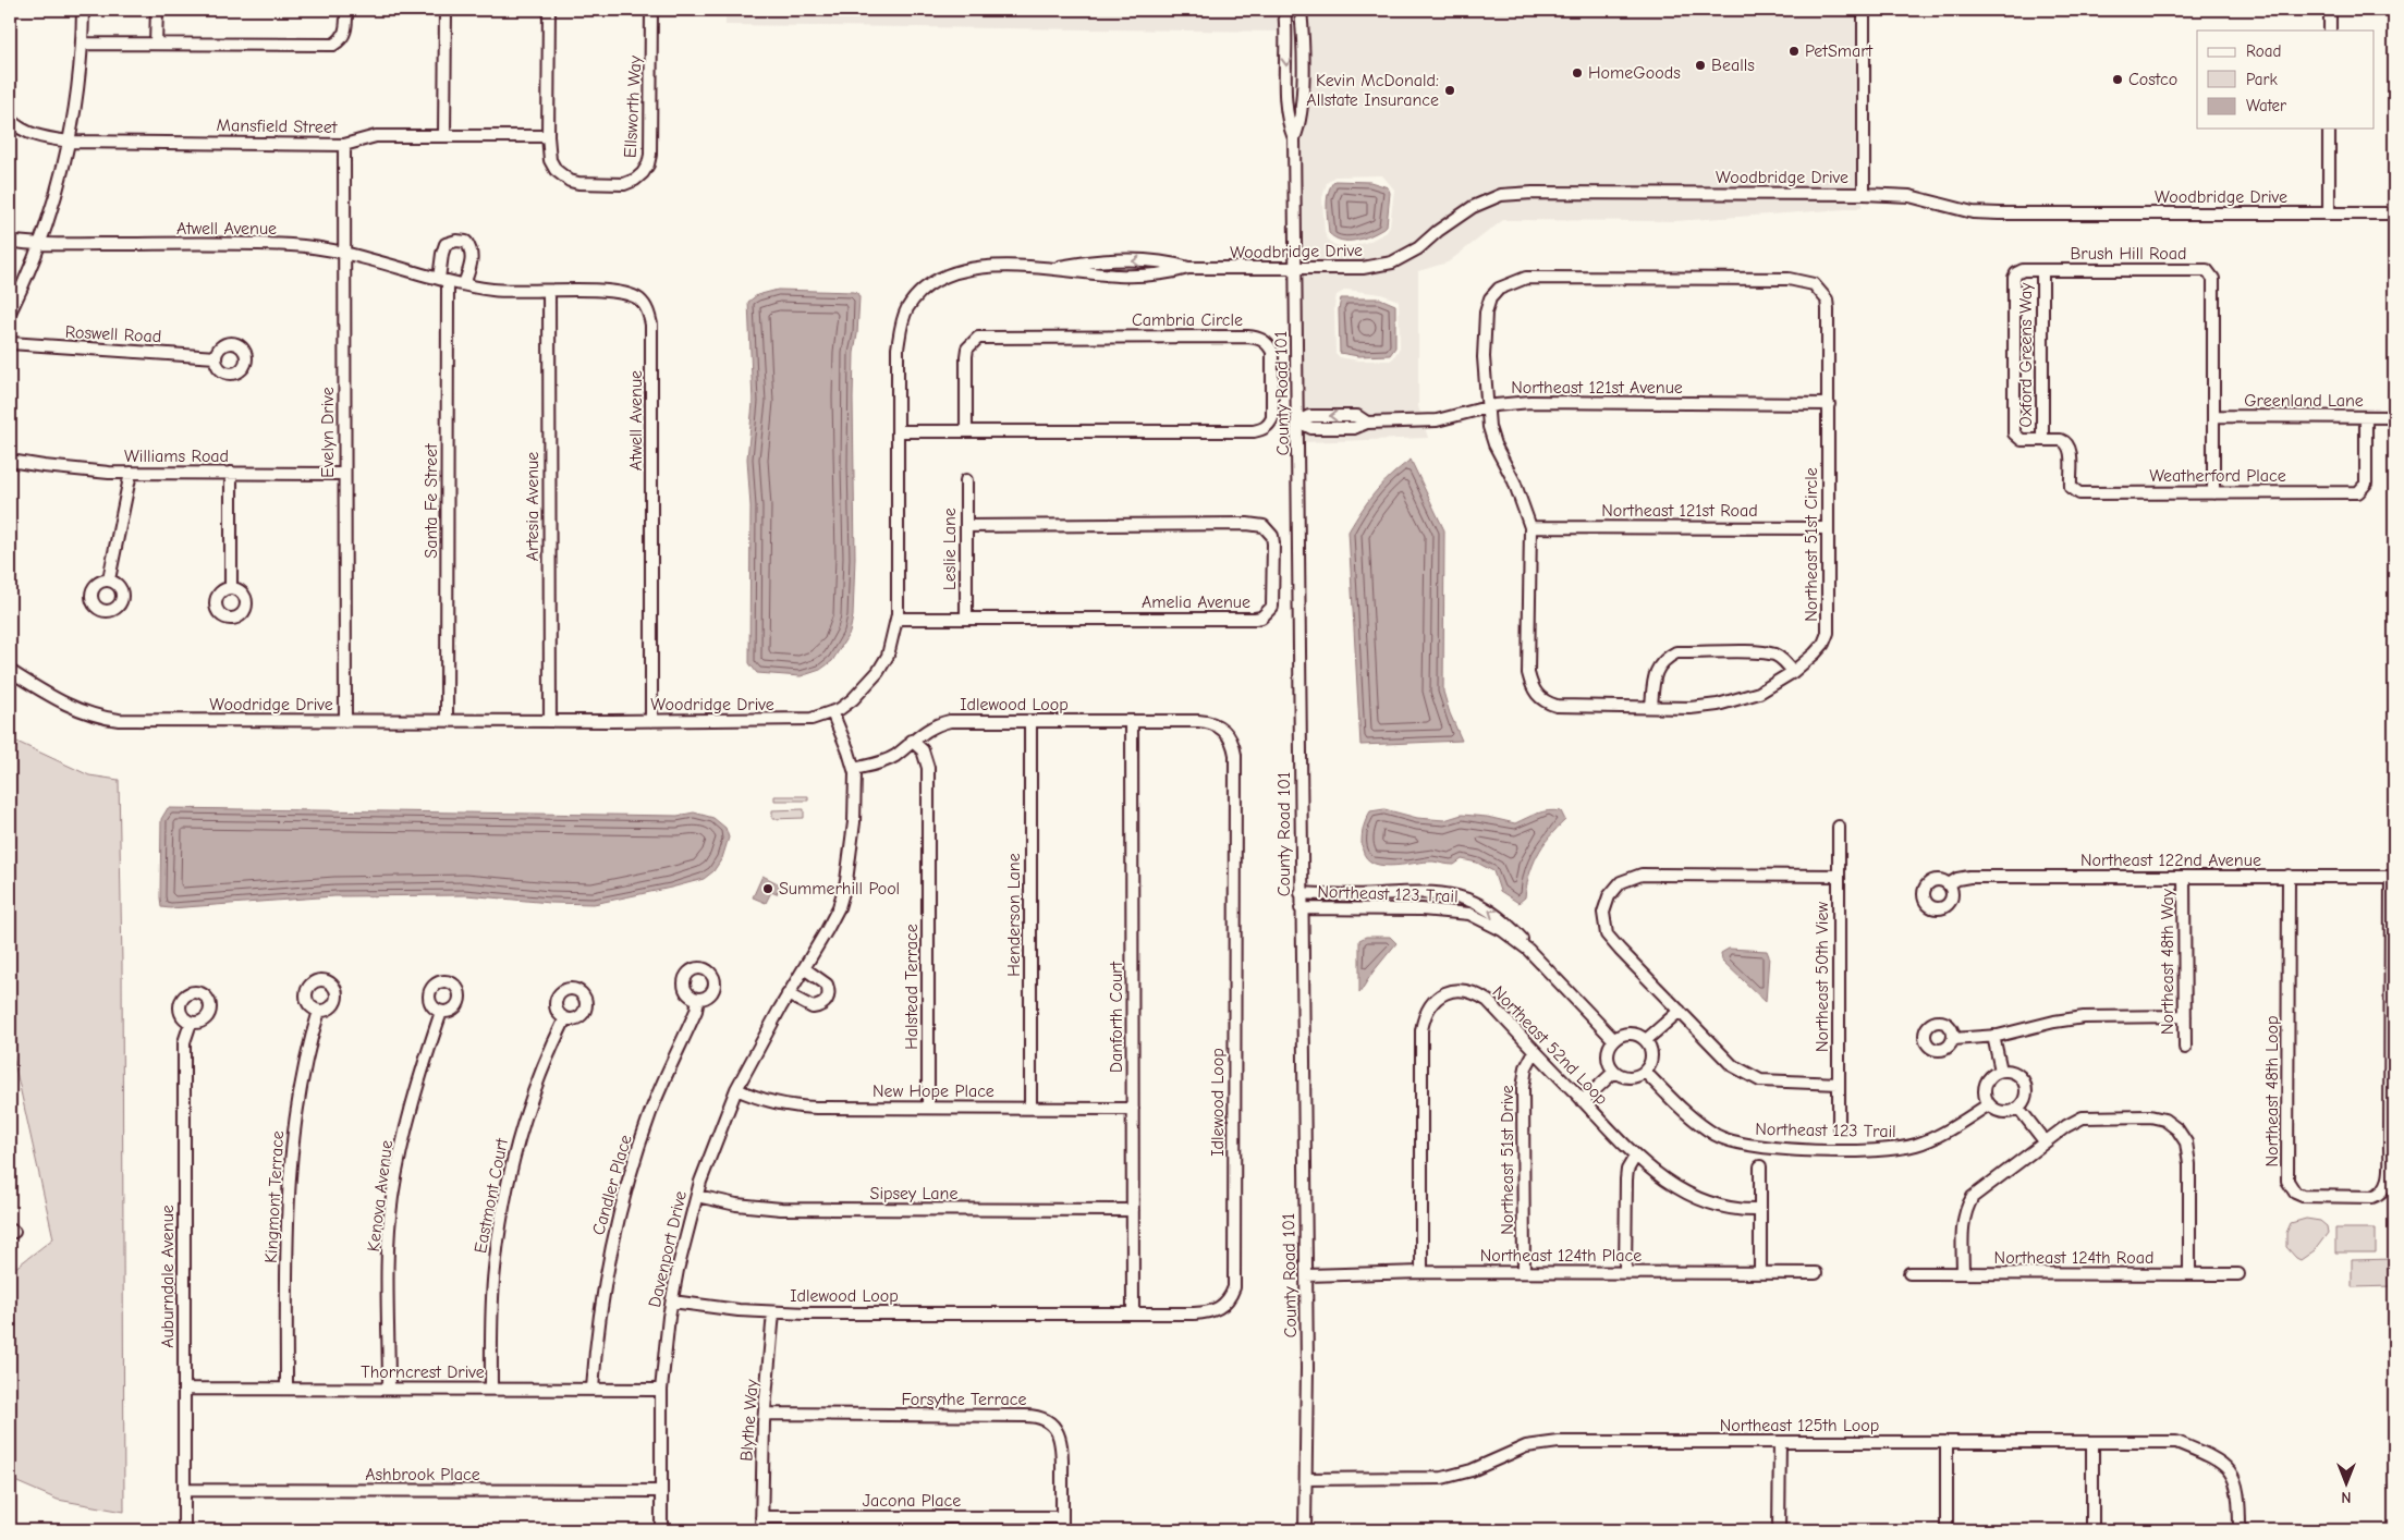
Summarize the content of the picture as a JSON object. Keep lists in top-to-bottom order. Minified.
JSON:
{"streets":{"street":["Ellsworth Way","Mansfield Street","Woodbridge Drive","Atwell Avenue","Brush Hill Road","Cambria Circle","Roswell Road","Oxford Greens Way","Northeast 121st Avenue","County Road 101","Greenland Lane","Evelyn Drive","Williams Road","Weatherford Place","Santa Fe Street","Artesia Avenue","Northeast 121st Road","Northeast 51st Circle","Leslie Lane","Amelia Avenue","Woodridge Drive","Idlewood Loop","Northeast 122nd Avenue","Northeast 123 Trail","Henderson Lane","Northeast 48th Way","Northeast 50th View","Halstead Terrace","Danforth Court","Northeast 52nd Loop","New Hope Place","Northeast 48th Loop","Northeast 51st Drive","Candler Place","Sipsey Lane","Kenova Avenue","Eastmont Court","Kingmont Terrace","Davenport Drive","Northeast 124th Place","Northeast 124th Road","Auburndale Avenue","Thorncrest Drive","Forsythe Terrace","Blythe Way","Northeast 125th Loop","Ashbrook Place","Jacona Place"]},"crossings":[["Ellsworth Way","Mansfield Street"],["Mansfield Street","Evelyn Drive"],["Woodbridge Drive","County Road 101"],["Woodbridge Drive","Woodridge Drive"],["Atwell Avenue","Evelyn Drive"],["Atwell Avenue","Santa Fe Street"],["Atwell Avenue","Artesia Avenue"],["Atwell Avenue","Woodridge Drive"],["Brush Hill Road","Oxford Greens Way"],["Brush Hill Road","Greenland Lane"],["Brush Hill Road","Weatherford Place"],["Cambria Circle","Woodridge Drive"],["Oxford Greens Way","Weatherford Place"],["Northeast 121st Avenue","County Road 101"],["Northeast 121st Avenue","Northeast 51st Circle"],["County Road 101","Northeast 123 Trail"],["County Road 101","Northeast 124th Place"],["County Road 101","Northeast 125th Loop"],["Greenland Lane","Weatherford Place"],["Evelyn Drive","Williams Road"],["Evelyn Drive","Woodridge Drive"],["Santa Fe Street","Woodridge Drive"],["Artesia Avenue","Woodridge Drive"],["Northeast 121st Road","Northeast 51st Circle"],["Leslie Lane","Amelia Avenue"],["Amelia Avenue","Woodridge Drive"],["Woodridge Drive","Davenport Drive"],["Idlewood Loop","Henderson Lane"],["Idlewood Loop","Halstead Terrace"],["Idlewood Loop","Danforth Court"],["Idlewood Loop","Davenport Drive"],["Idlewood Loop","Blythe Way"],["Northeast 122nd Avenue","Northeast 48th Way"],["Northeast 122nd Avenue","Northeast 48th Loop"],["Henderson Lane","New Hope Place"],["Halstead Terrace","New Hope Place"],["Danforth Court","New Hope Place"],["Danforth Court","Sipsey Lane"],["Northeast 52nd Loop","Northeast 51st Drive"],["Northeast 52nd Loop","Northeast 124th Place"],["New Hope Place","Davenport Drive"],["Northeast 51st Drive","Northeast 124th Place"],["Candler Place","Thorncrest Drive"],["Sipsey Lane","Davenport Drive"],["Kenova Avenue","Thorncrest Drive"],["Eastmont Court","Thorncrest Drive"],["Kingmont Terrace","Thorncrest Drive"],["Davenport Drive","Thorncrest Drive"],["Davenport Drive","Ashbrook Place"],["Auburndale Avenue","Thorncrest Drive"],["Auburndale Avenue","Ashbrook Place"],["Forsythe Terrace","Blythe Way"],["Forsythe Terrace","Jacona Place"],["Blythe Way","Jacona Place"]],"places":["PetSmart","Bealls","HomeGoods","Costco","Kevin McDonald: Allstate Insurance","Summerhill Pool"],"legend":["Road","Park","Water"],"north":"bottom"}
